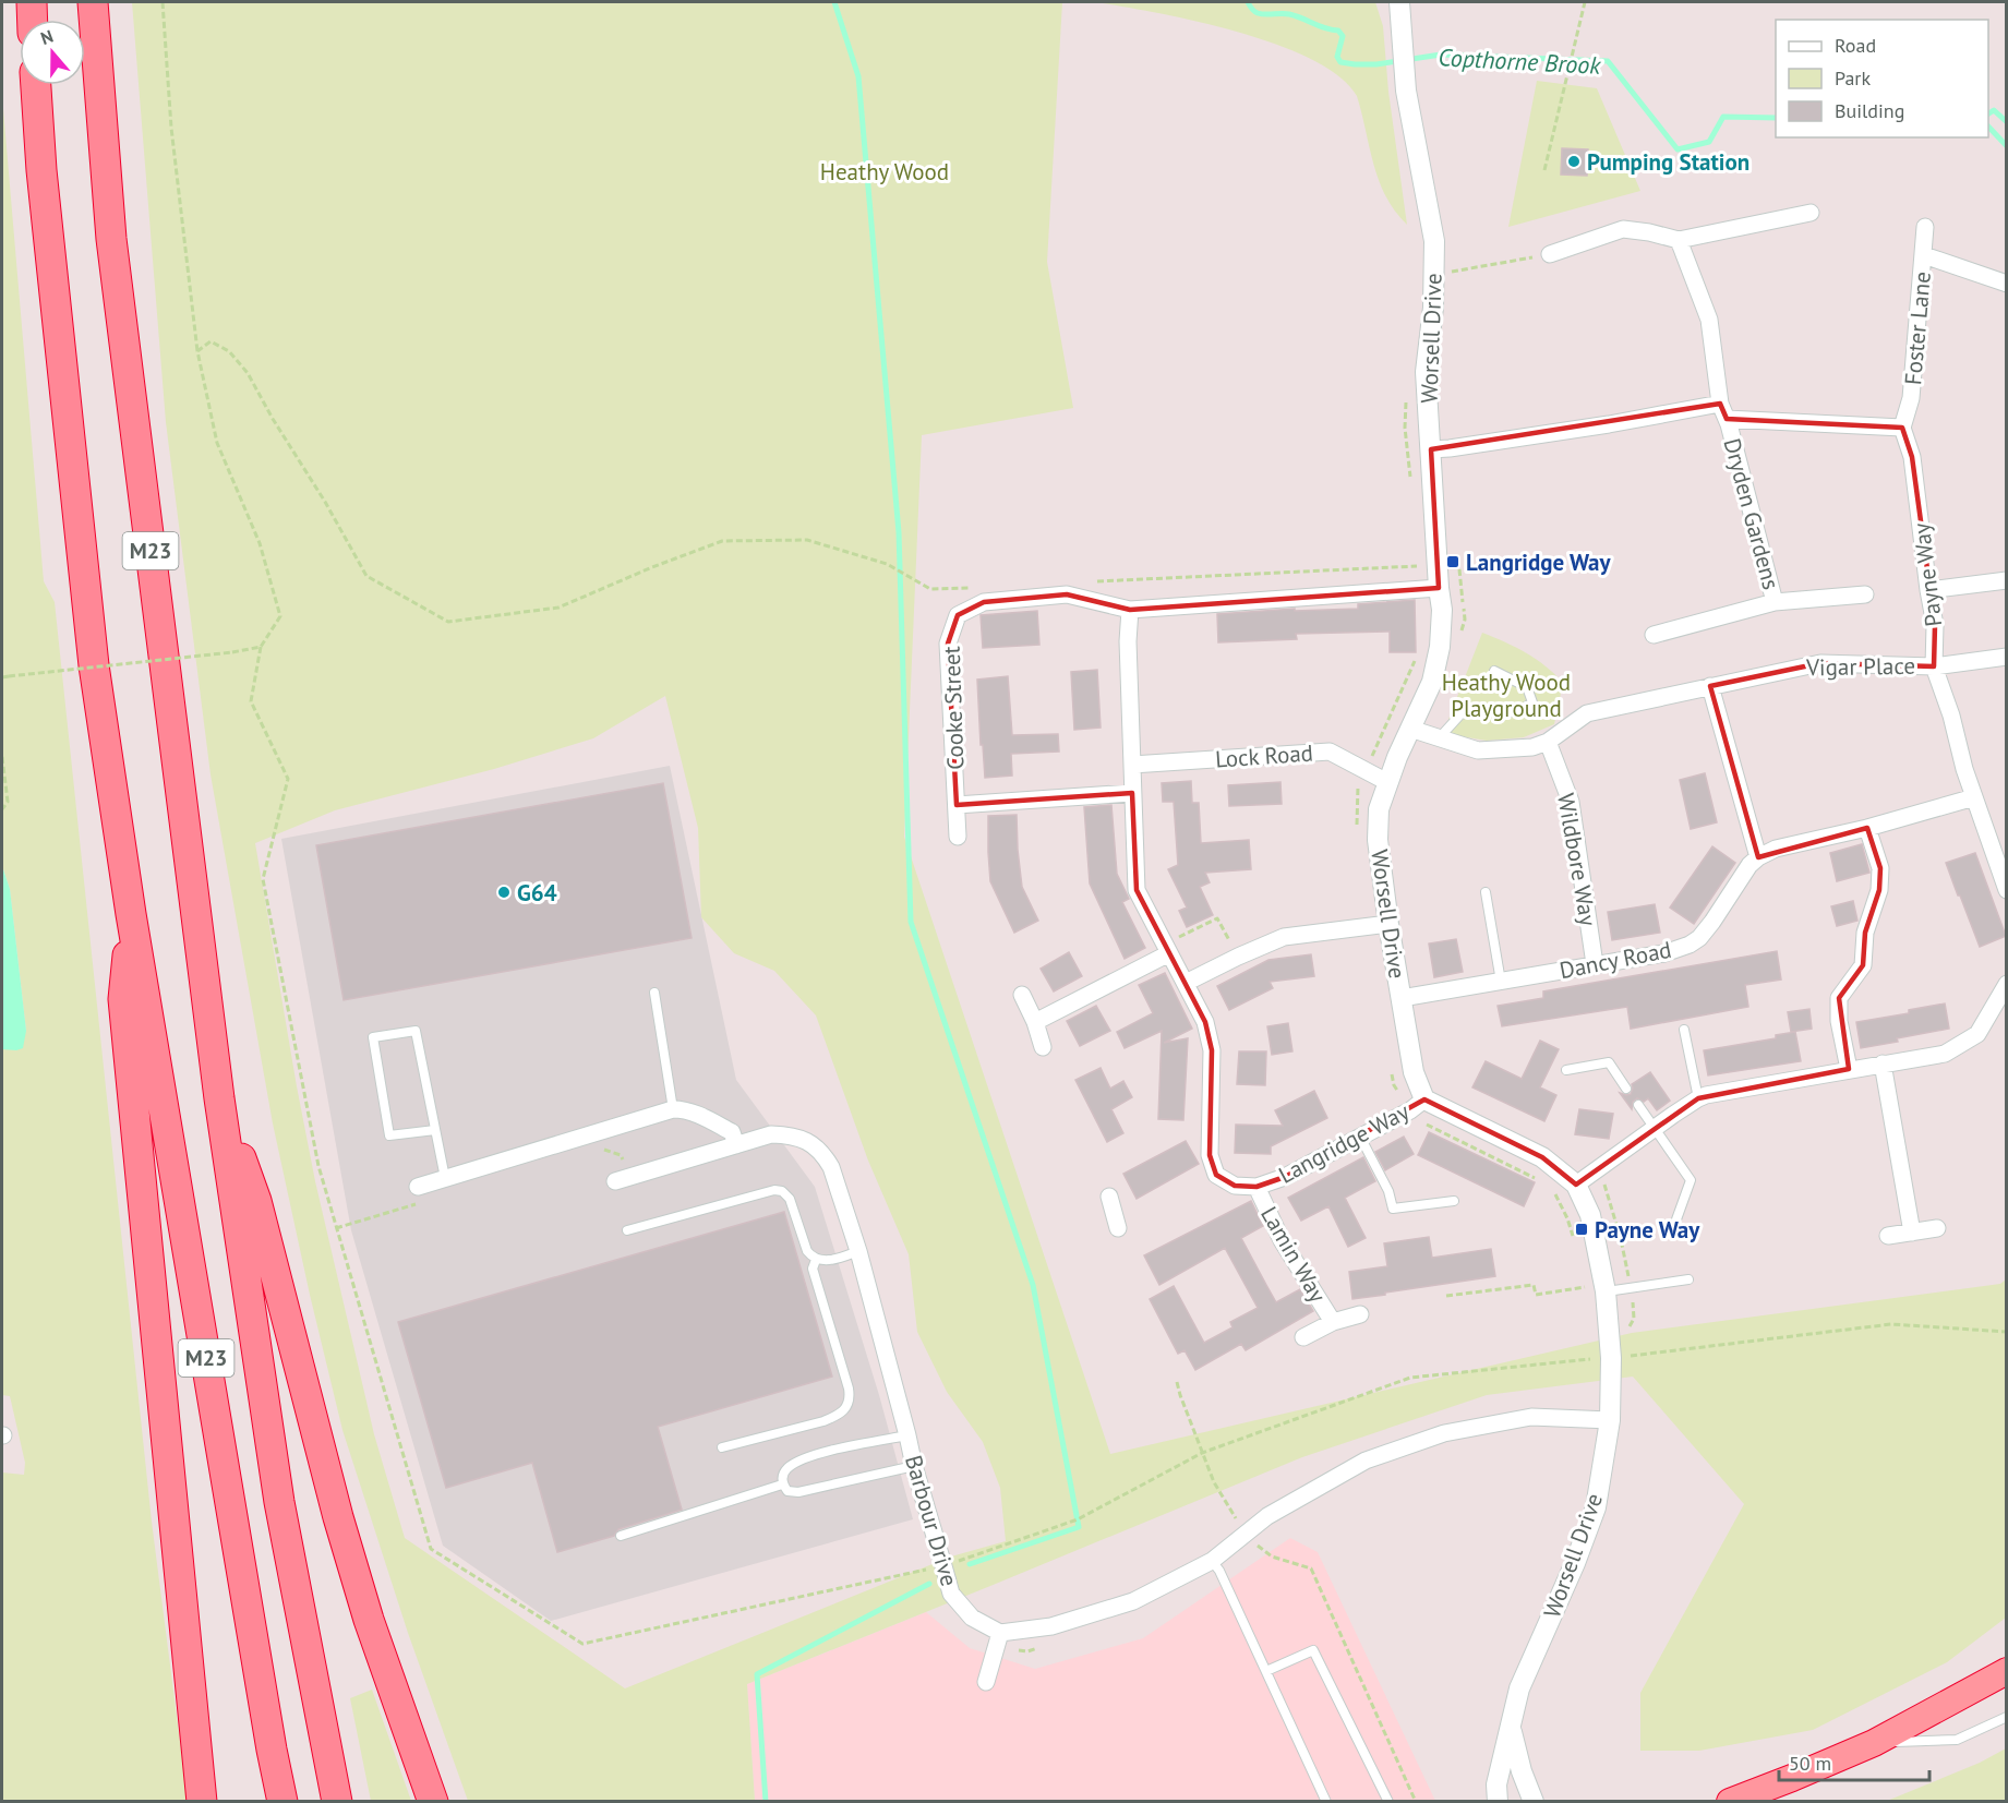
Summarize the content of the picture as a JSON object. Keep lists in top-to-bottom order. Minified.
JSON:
{"streets":{"highway":["M23"],"street":["Foster Lane","Worsell Drive","Dryden Gardens","Payne Way","Vigar Place","Cooke Street","Lock Road","Wildbore Way","Dancy Road","Langridge Way","Lamin Way","Barbour Drive"]},"crossings":[["Foster Lane","Payne Way"],["Worsell Drive","Lock Road"],["Worsell Drive","Dancy Road"],["Worsell Drive","Langridge Way"],["Payne Way","Vigar Place"],["Vigar Place","Wildbore Way"],["Cooke Street","Langridge Way"],["Lock Road","Langridge Way"],["Wildbore Way","Dancy Road"],["Langridge Way","Lamin Way"]],"water":["Copthorne Brook"],"parks":["Heathy Wood","Heathy Wood Playground"],"places":{"other":["Pumping Station","G64"],"transit":["Langridge Way","Payne Way"]},"legend":["Road","Park","Building"],"scale_bar":"50 m","north":"top"}
